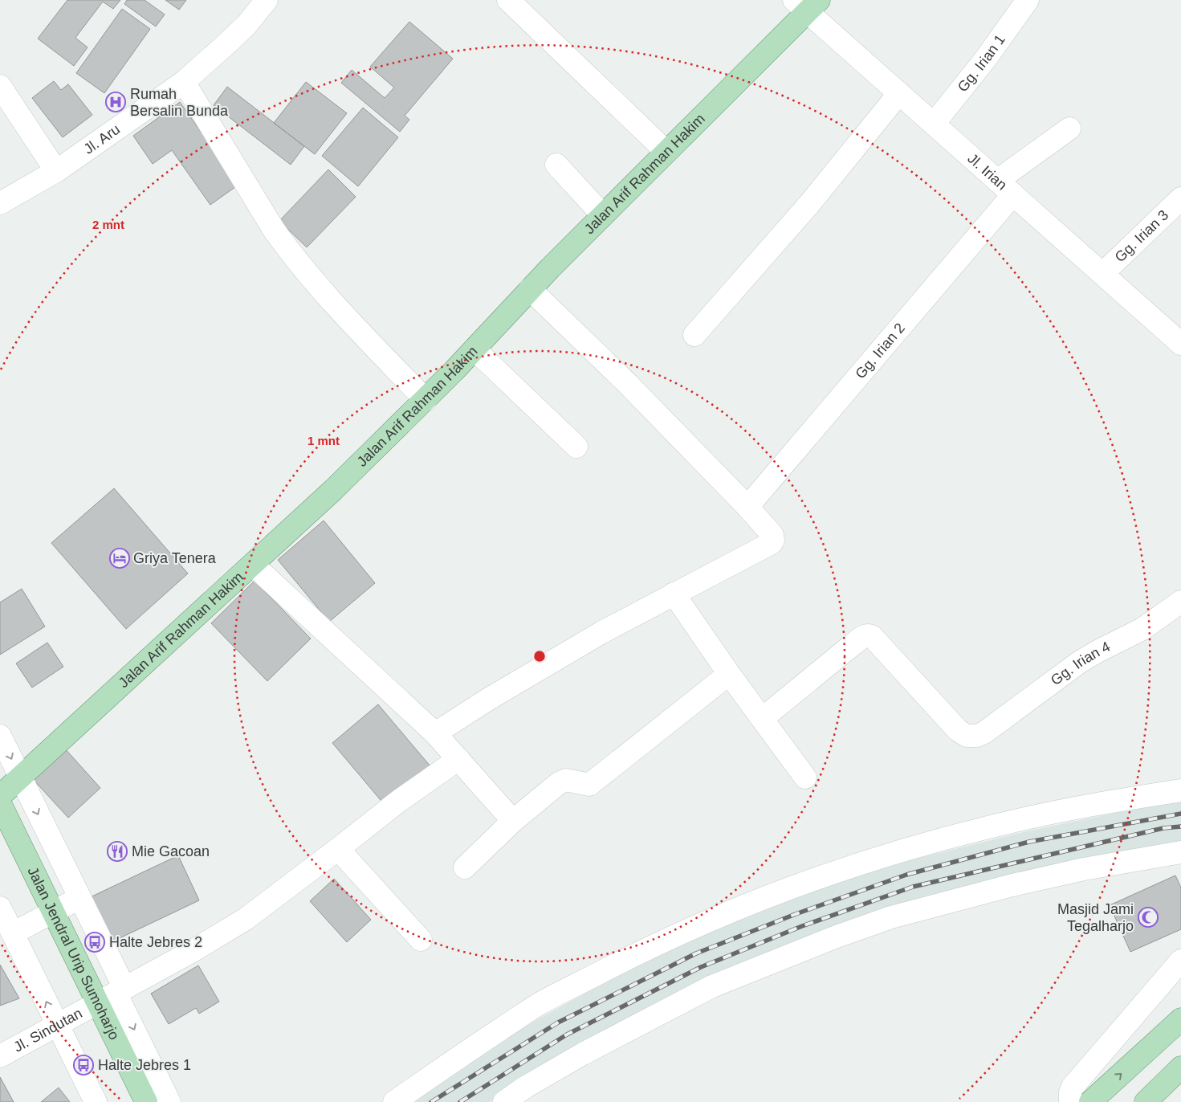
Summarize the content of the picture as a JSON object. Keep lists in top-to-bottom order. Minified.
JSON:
{"streets":{"main road":["Jalan Arif Rahman Hakim","Jalan Jendral Urip Sumoharjo"],"street":["Gg. Irian 1","Jl. Aru","Jl. Irian","Gg. Irian 3","Gg. Irian 2","Gg. Irian 4","Jl. Sindutan"]},"crossings":[["Gg. Irian 1","Jl. Irian"],["Jl. Irian","Jalan Arif Rahman Hakim"],["Jl. Irian","Gg. Irian 3"],["Jl. Irian","Gg. Irian 2"],["Jalan Jendral Urip Sumoharjo","Jl. Sindutan"]],"places":{"hospital":["Rumah Bersalin Bunda"],"hotel":["Griya Tenera"],"restaurant":["Mie Gacoan"],"mosque":["Masjid Jami Tegalharjo"],"bus stop":["Halte Jebres 2","Halte Jebres 1"]},"rings":["2 mnt","1 mnt"]}
